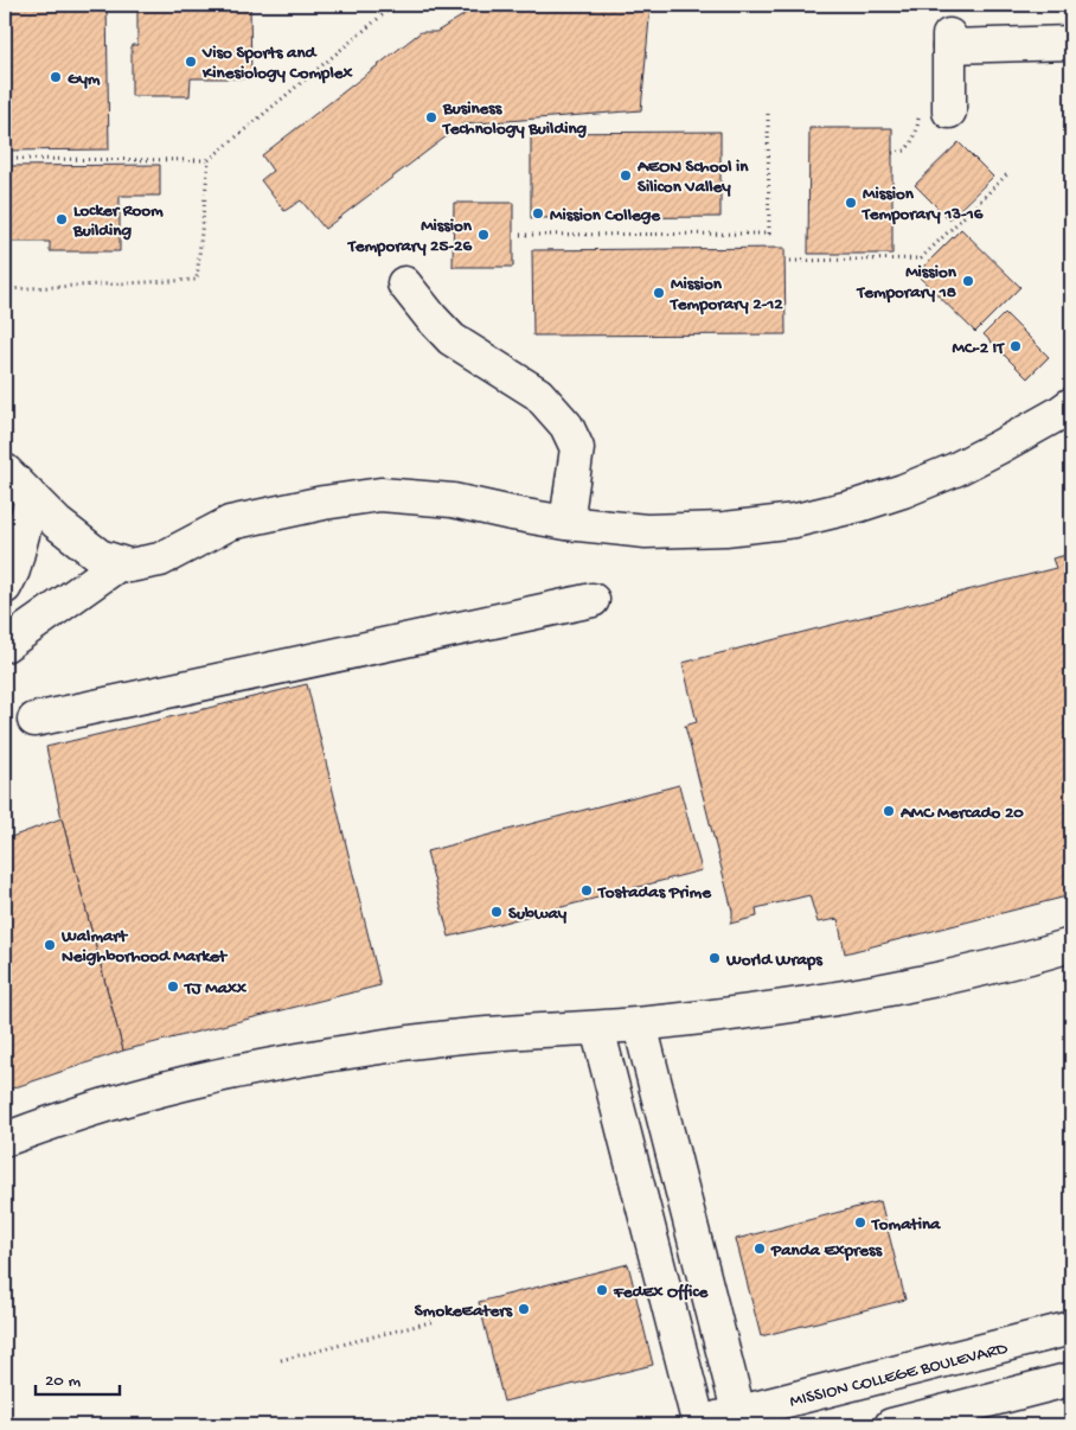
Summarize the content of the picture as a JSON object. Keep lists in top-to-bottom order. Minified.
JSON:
{"streets":{"street":["MISSION COLLEGE BOULEVARD"]},"places":["Viso Sports and Kinesiology Complex","Gym","Business Technology Building","AEON School in Silicon Valley","Mission Temporary 13-16","Mission College","Locker Room Building","Mission Temporary 25-26","Mission Temporary 18","Mission Temporary 2-12","MC-2 IT","AMC Mercado 20","Tostadas Prime","Subway","Walmart Neighborhood Market","World Wraps","TJ Maxx","Tomatina","Panda Express","FedEx Office","SmokeEaters"],"scale_bar":"20 m"}
